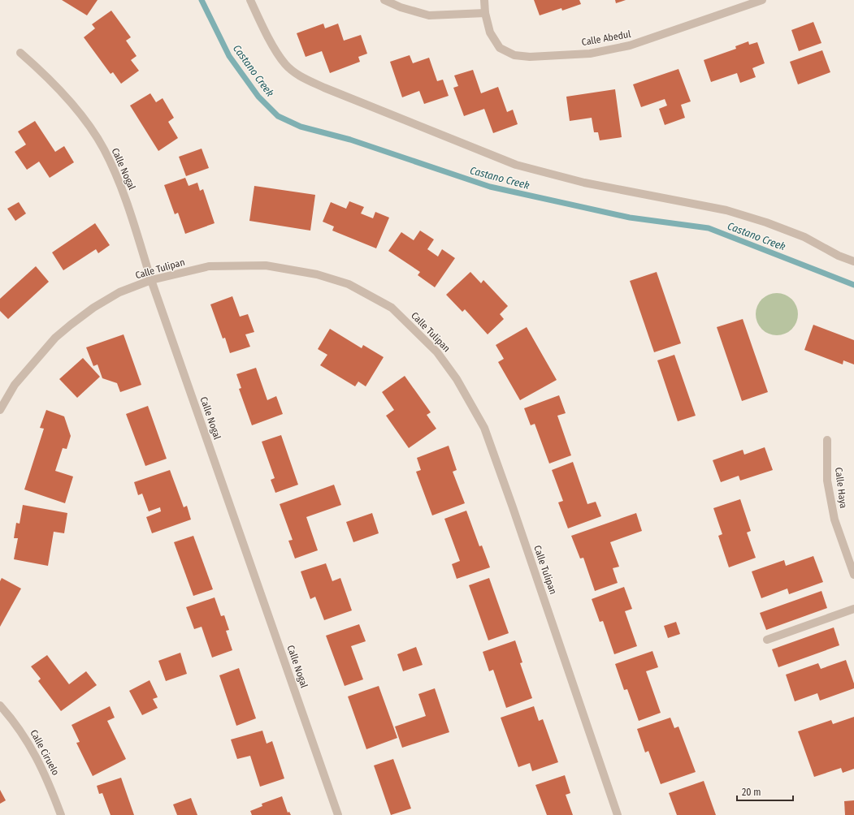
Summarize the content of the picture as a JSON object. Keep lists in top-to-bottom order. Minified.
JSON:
{"streets":{"street":["Calle Abedul","Calle Nogal","Calle Tulipan","Calle Haya","Calle Ciruelo"]},"crossings":[["Calle Nogal","Calle Tulipan"]],"water":["Castano Creek"],"scale_bar":"20 m"}
